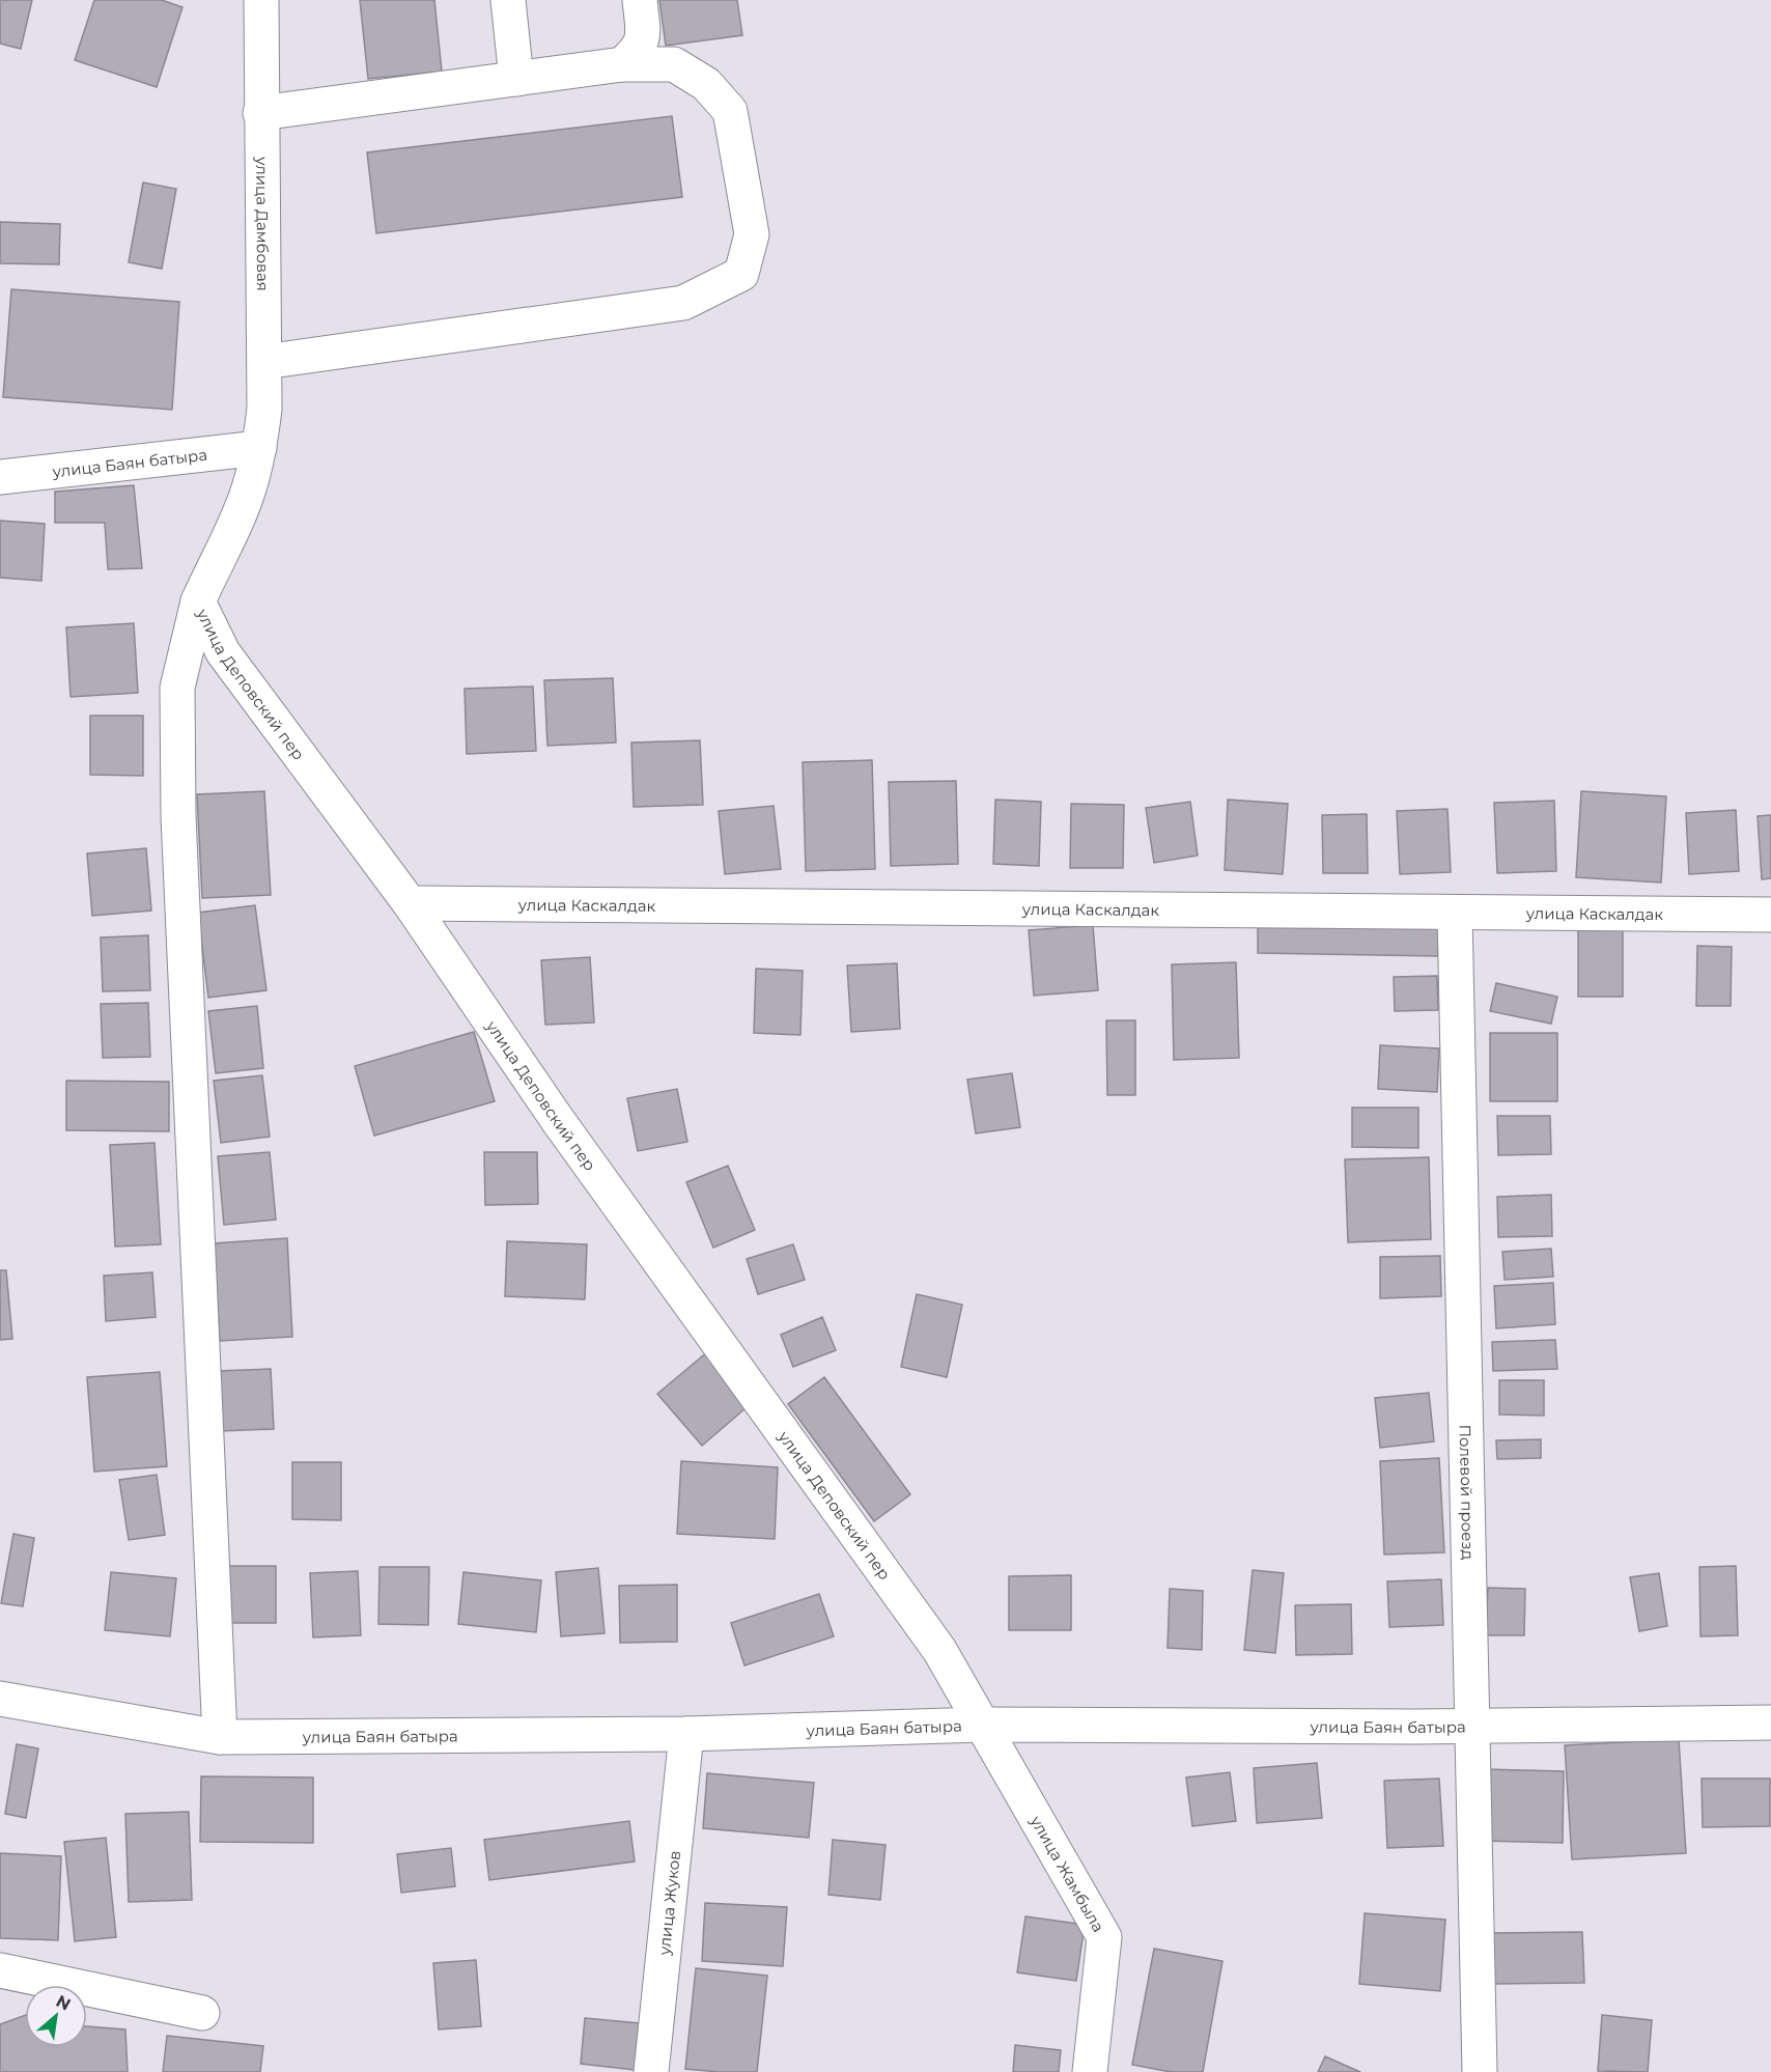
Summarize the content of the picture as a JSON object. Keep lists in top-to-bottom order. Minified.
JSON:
{"streets":{"street":["улица Дамбовая","улица Баян батыра","улица Деповский пер","улица Каскалдак","Полевой проезд","улица Жамбыла","улица Жуков"]},"crossings":[["улица Дамбовая","улица Баян батыра"],["улица Дамбовая","улица Деповский пер"],["улица Баян батыра","улица Деповский пер"],["улица Баян батыра","Полевой проезд"],["улица Баян батыра","улица Жамбыла"],["улица Баян батыра","улица Жуков"],["улица Деповский пер","улица Каскалдак"],["улица Деповский пер","улица Жамбыла"],["улица Каскалдак","Полевой проезд"]],"north":"top right"}
